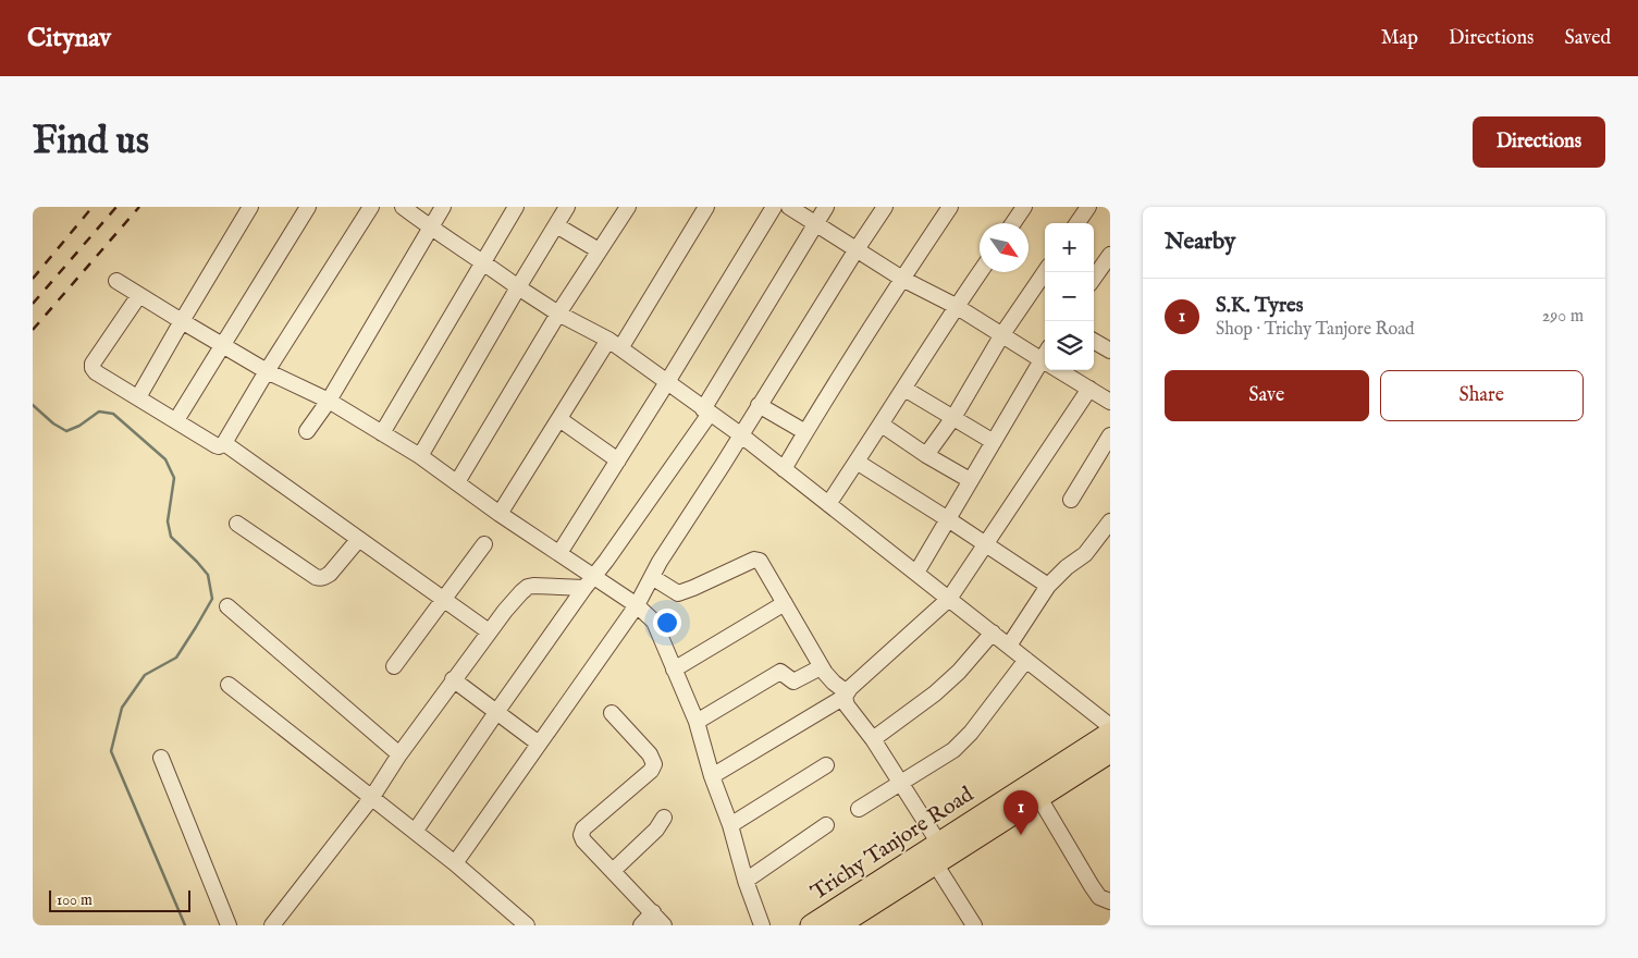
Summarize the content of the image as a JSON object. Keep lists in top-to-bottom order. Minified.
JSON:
{"streets":{"highway":["Trichy Tanjore Road"]},"scale_bar":"100 m","north":"bottom right","page":{"header":"Citynav","nav":["Map","Directions","Saved"],"buttons":["Directions",["Save","Share"]],"title":"Find us","heading":"Nearby","map_buttons":["+","−"],"list":[{"mark":"1","name":"S.K. Tyres","note":"Shop · Trichy Tanjore Road","value":"290 m"}],"pins":"1","scale":"100 m"}}
